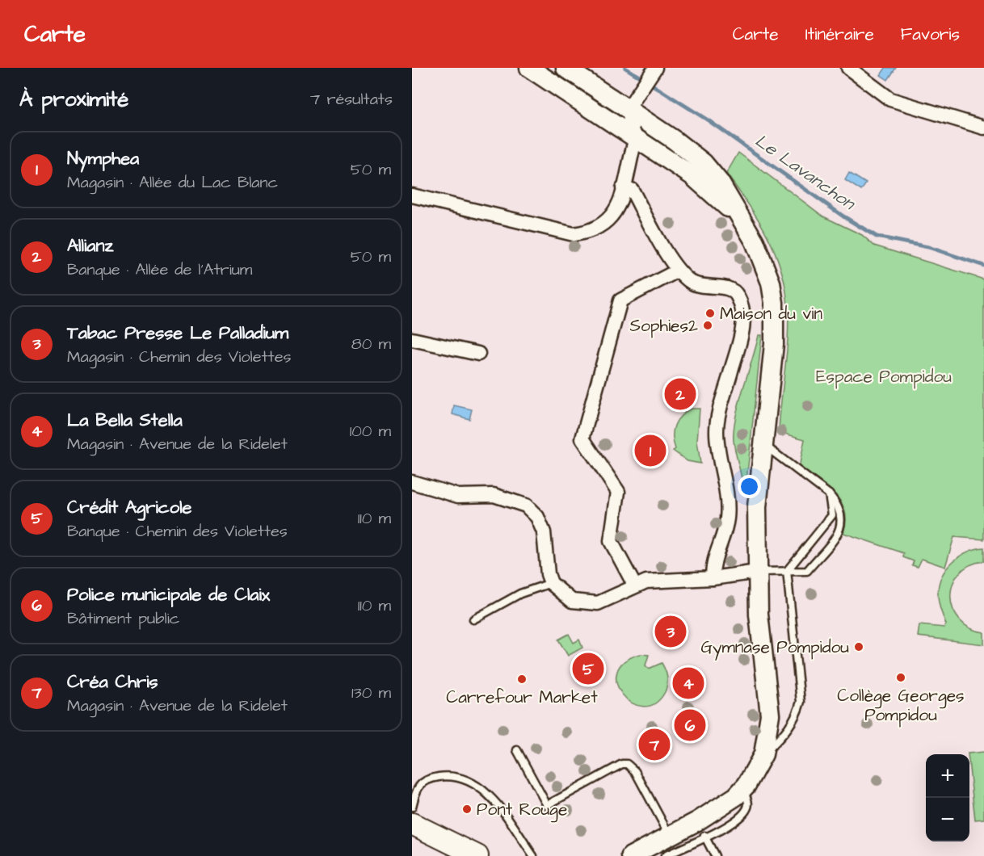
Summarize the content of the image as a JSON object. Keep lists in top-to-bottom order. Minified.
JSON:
{"water":["Le Lavanchon"],"parks":["Espace Pompidou"],"places":["Maison du vin","Sophies2","Gymnase Pompidou","Collège Georges Pompidou","Carrefour Market","Pont Rouge"],"page":{"header":"Carte","nav":["Carte","Itinéraire","Favoris"],"heading":["À proximité","7 résultats"],"list":[{"mark":"1","name":"Nymphea","note":"Magasin · Allée du Lac Blanc","value":"50 m"},{"mark":"2","name":"Allianz","note":"Banque · Allée de l'Atrium","value":"50 m"},{"mark":"3","name":"Tabac Presse Le Palladium","note":"Magasin · Chemin des Violettes","value":"80 m"},{"mark":"4","name":"La Bella Stella","note":"Magasin · Avenue de la Ridelet","value":"100 m"},{"mark":"5","name":"Crédit Agricole","note":"Banque · Chemin des Violettes","value":"110 m"},{"mark":"6","name":"Police municipale de Claix","note":"Bâtiment public","value":"110 m"},{"mark":"7","name":"Créa Chris","note":"Magasin · Avenue de la Ridelet","value":"130 m"}],"pins":["2","1","3","5","4","6","7"],"map_buttons":["+","−"]}}
